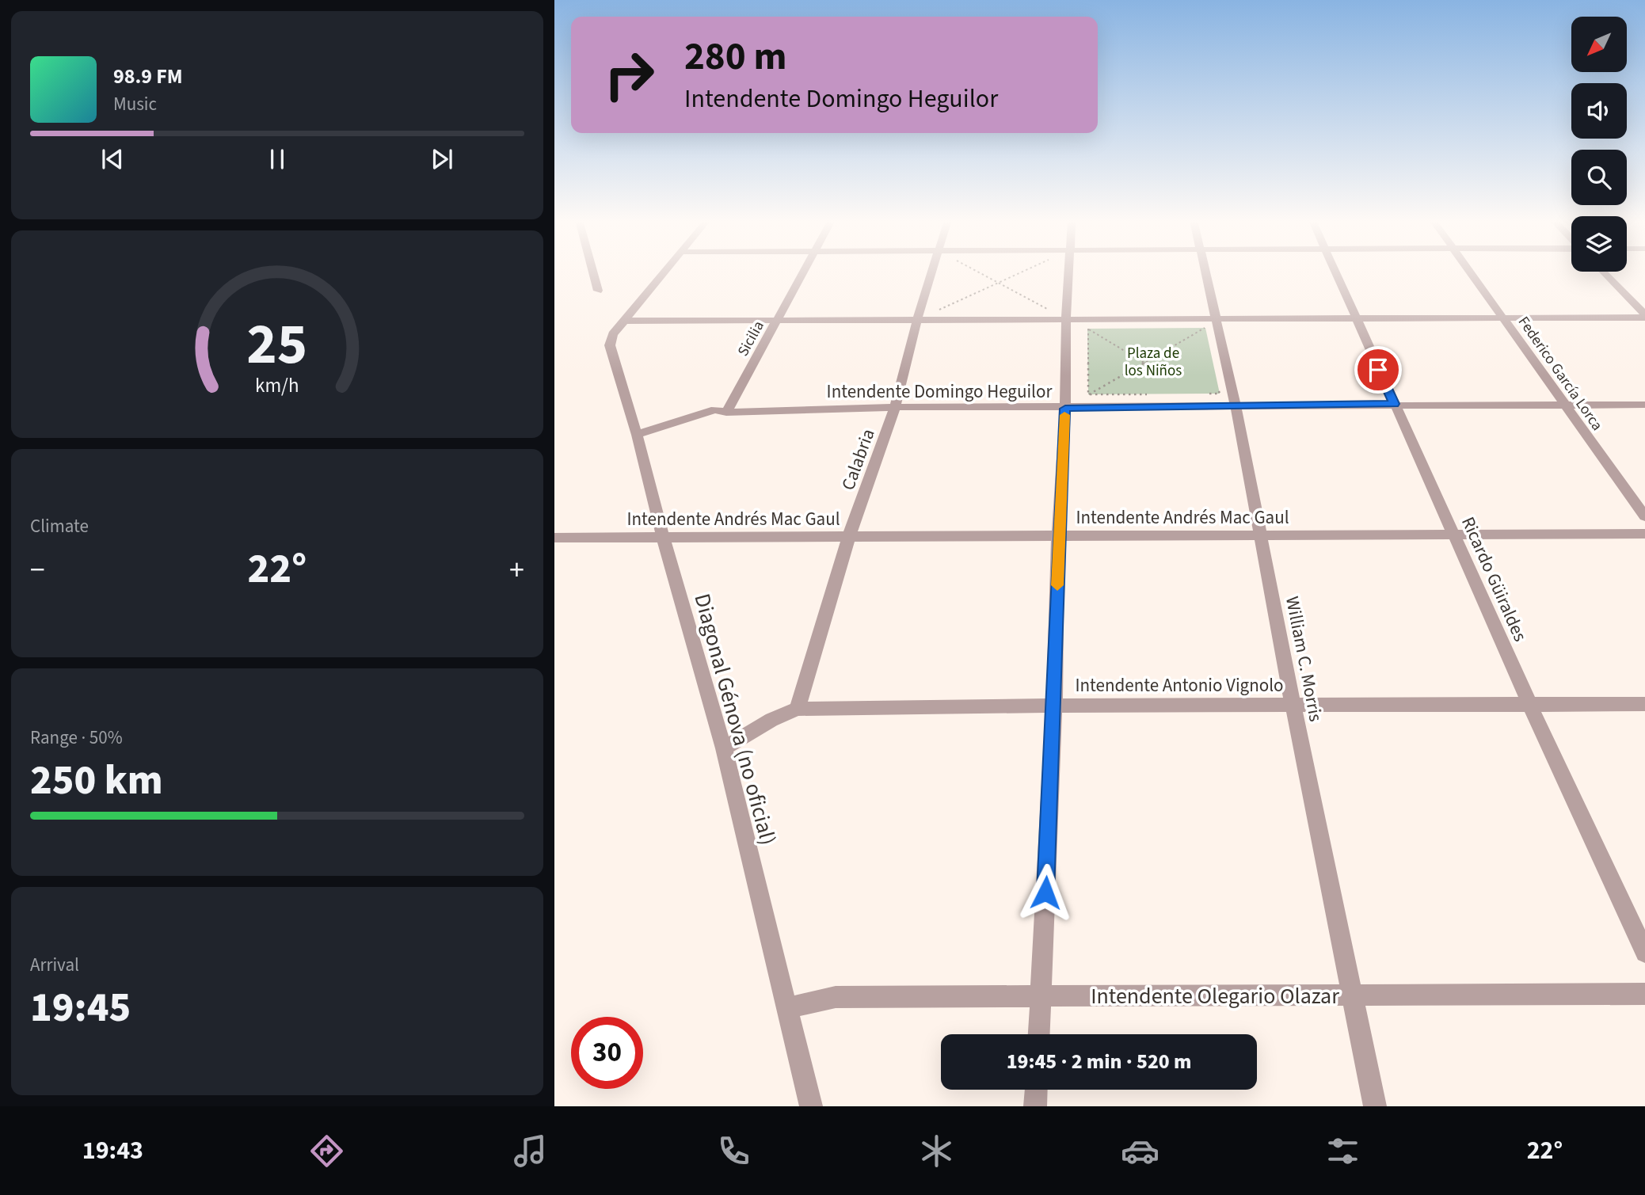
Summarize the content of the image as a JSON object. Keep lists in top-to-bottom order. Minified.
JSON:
{"streets":{"street":["Sicilia","Federico García Lorca","Intendente Domingo Heguilor","Calabria","Intendente Andrés Mac Gaul","Ricardo Güiraldes","William C. Morris","Intendente Antonio Vignolo","Diagonal Génova (no oficial)","Intendente Olegario Olazar"]},"crossings":[["Sicilia","Intendente Domingo Heguilor"],["Federico García Lorca","Intendente Domingo Heguilor"],["Intendente Domingo Heguilor","Calabria"],["Intendente Domingo Heguilor","Ricardo Güiraldes"],["Intendente Domingo Heguilor","William C. Morris"],["Intendente Domingo Heguilor","Diagonal Génova (no oficial)"],["Calabria","Intendente Andrés Mac Gaul"],["Calabria","Intendente Antonio Vignolo"],["Intendente Andrés Mac Gaul","Ricardo Güiraldes"],["Intendente Andrés Mac Gaul","William C. Morris"],["Intendente Andrés Mac Gaul","Diagonal Génova (no oficial)"],["Ricardo Güiraldes","Intendente Antonio Vignolo"],["William C. Morris","Intendente Antonio Vignolo"],["William C. Morris","Intendente Olegario Olazar"],["Intendente Antonio Vignolo","Diagonal Génova (no oficial)"],["Diagonal Génova (no oficial)","Intendente Olegario Olazar"]],"parks":["Plaza de los Niños"],"north":"bottom left","page":{"turn":["280 m","Intendente Domingo Heguilor"],"song":["98.9 FM","Music"],"tile":["Climate",["Range · 50%","250 km"],["Arrival","19:45"]],"heat":["−","22°","+"],"limit":"30","trip":"19:45 · 2 min · 520 m","tabs":["19:43","22°"],"gauge":["25","km/h"]}}
